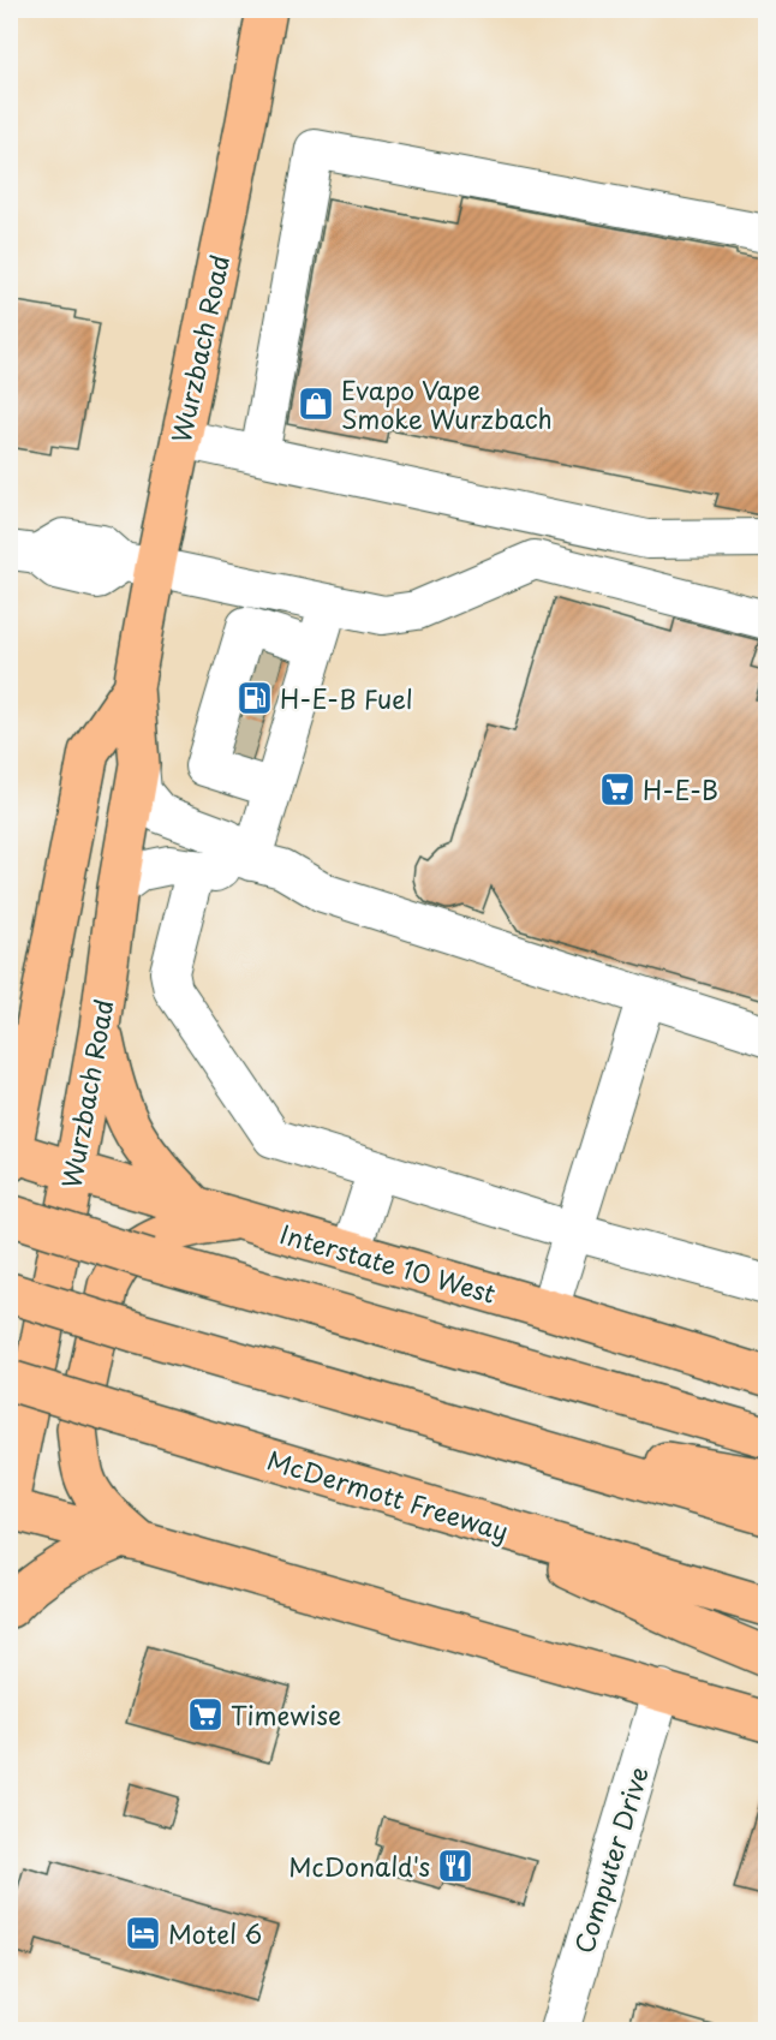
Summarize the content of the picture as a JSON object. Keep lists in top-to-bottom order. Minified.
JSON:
{"streets":{"main road":["Wurzbach Road","Interstate 10 West","McDermott Freeway"],"street":["Computer Drive"]},"crossings":[["Wurzbach Road","Interstate 10 West"]],"places":{"shop":["Evapo Vape Smoke Wurzbach"],"fuel station":["H-E-B Fuel"],"supermarket":["H-E-B","Timewise"],"restaurant":["McDonald's"],"hotel":["Motel 6"]}}
